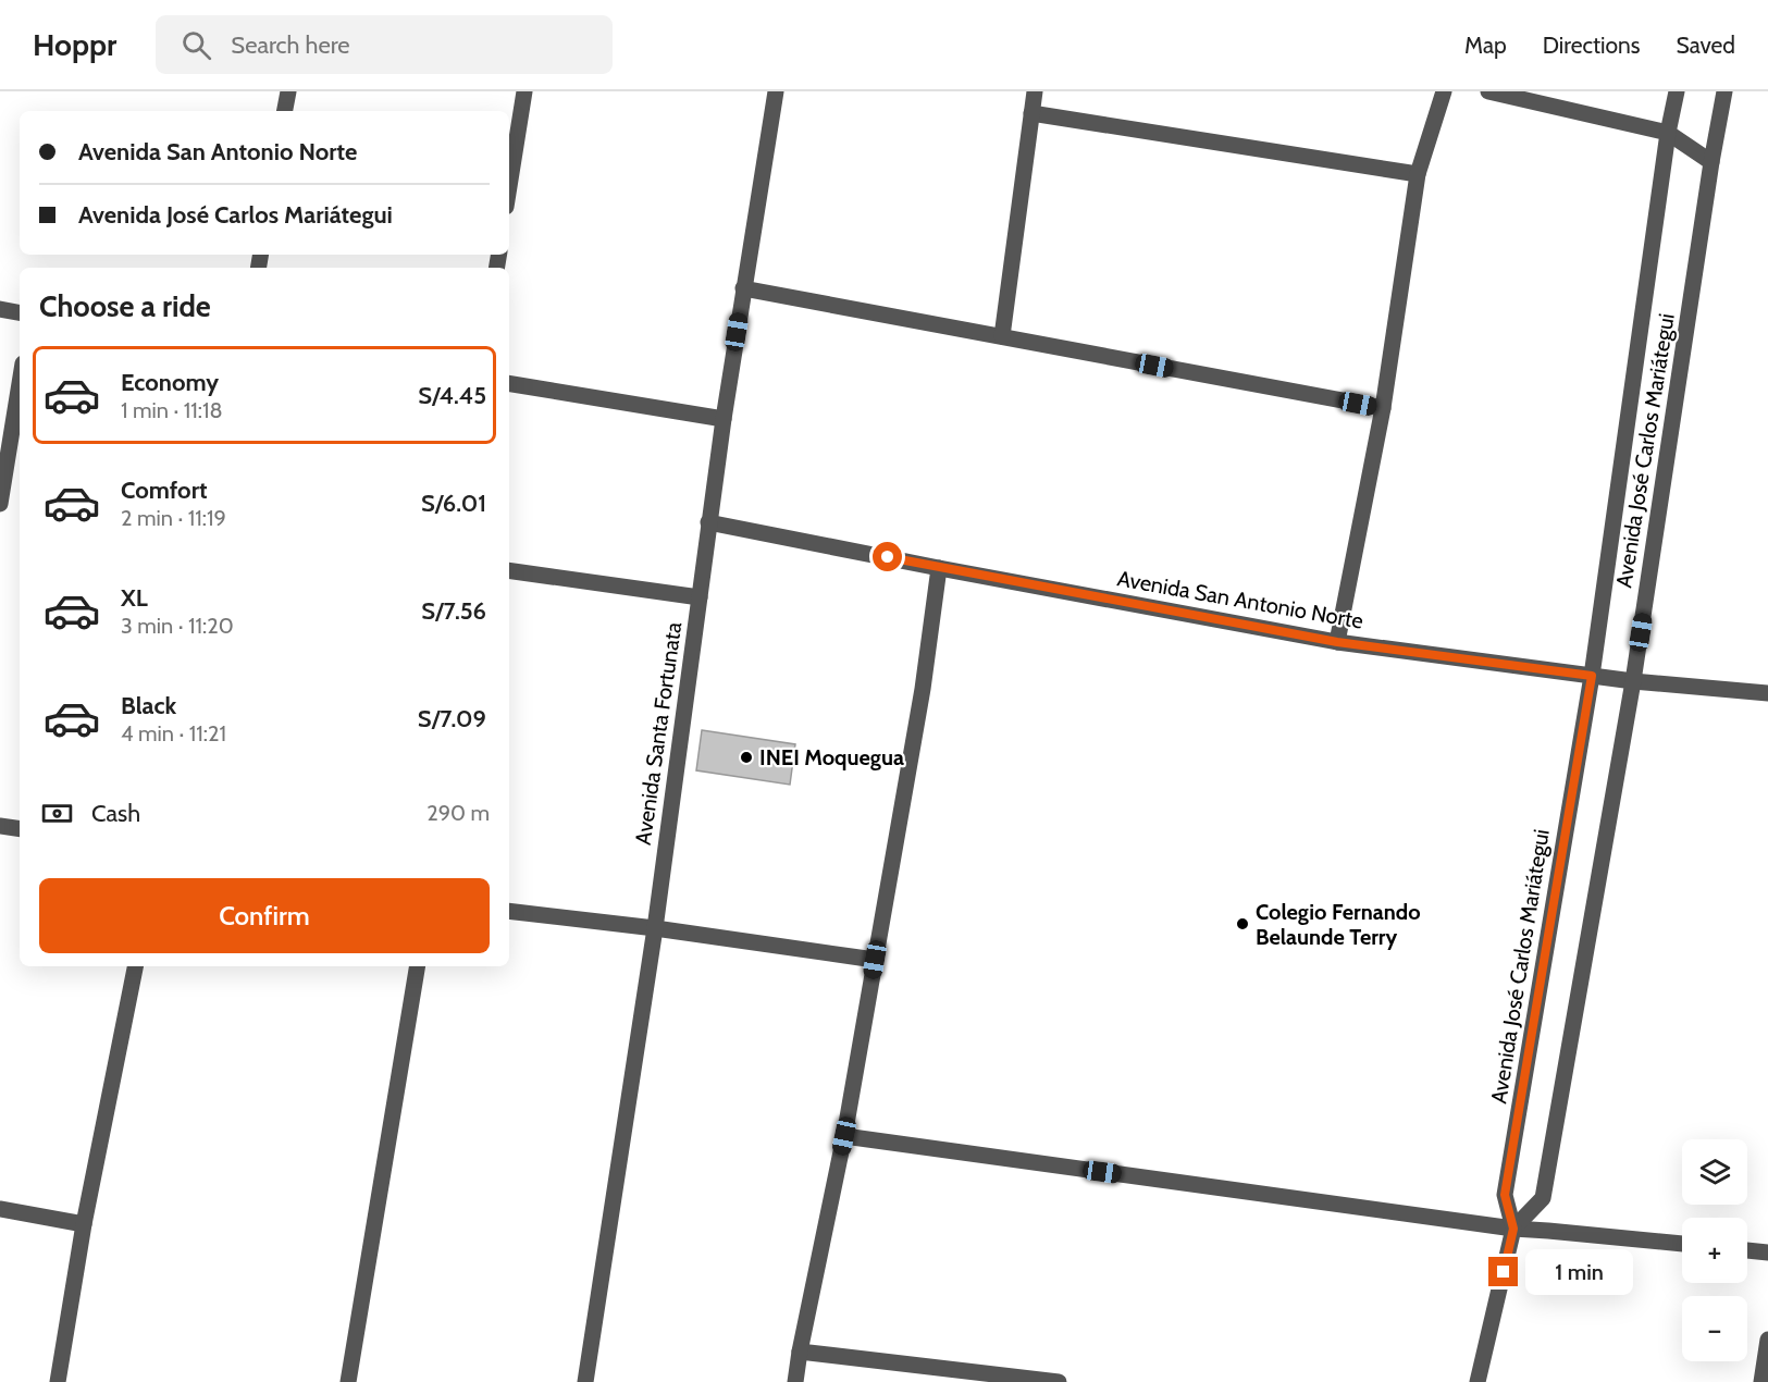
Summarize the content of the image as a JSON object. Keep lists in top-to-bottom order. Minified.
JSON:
{"streets":{"street":["Avenida José Carlos Mariátegui","Avenida San Antonio Norte","Avenida Santa Fortunata"]},"crossings":[["Avenida José Carlos Mariátegui","Avenida San Antonio Norte"],["Avenida San Antonio Norte","Avenida Santa Fortunata"]],"places":["INEI Moquegua","Colegio Fernando Belaunde Terry"],"page":{"header":"Hoppr","search":"Search here","nav":["Map","Directions","Saved"],"banner":["Avenida San Antonio Norte","Avenida José Carlos Mariátegui"],"heading":"Choose a ride","list":[{"name":"Economy","note":"1 min · 11:18","value":"S/4.45"},{"name":"Comfort","note":"2 min · 11:19","value":"S/6.01"},{"name":"XL","note":"3 min · 11:20","value":"S/7.56"},{"name":"Black","note":"4 min · 11:21","value":"S/7.09"}],"pay":["Cash","290 m"],"buttons":"Confirm","map_buttons":["+","−"],"bubble":"1 min"}}
